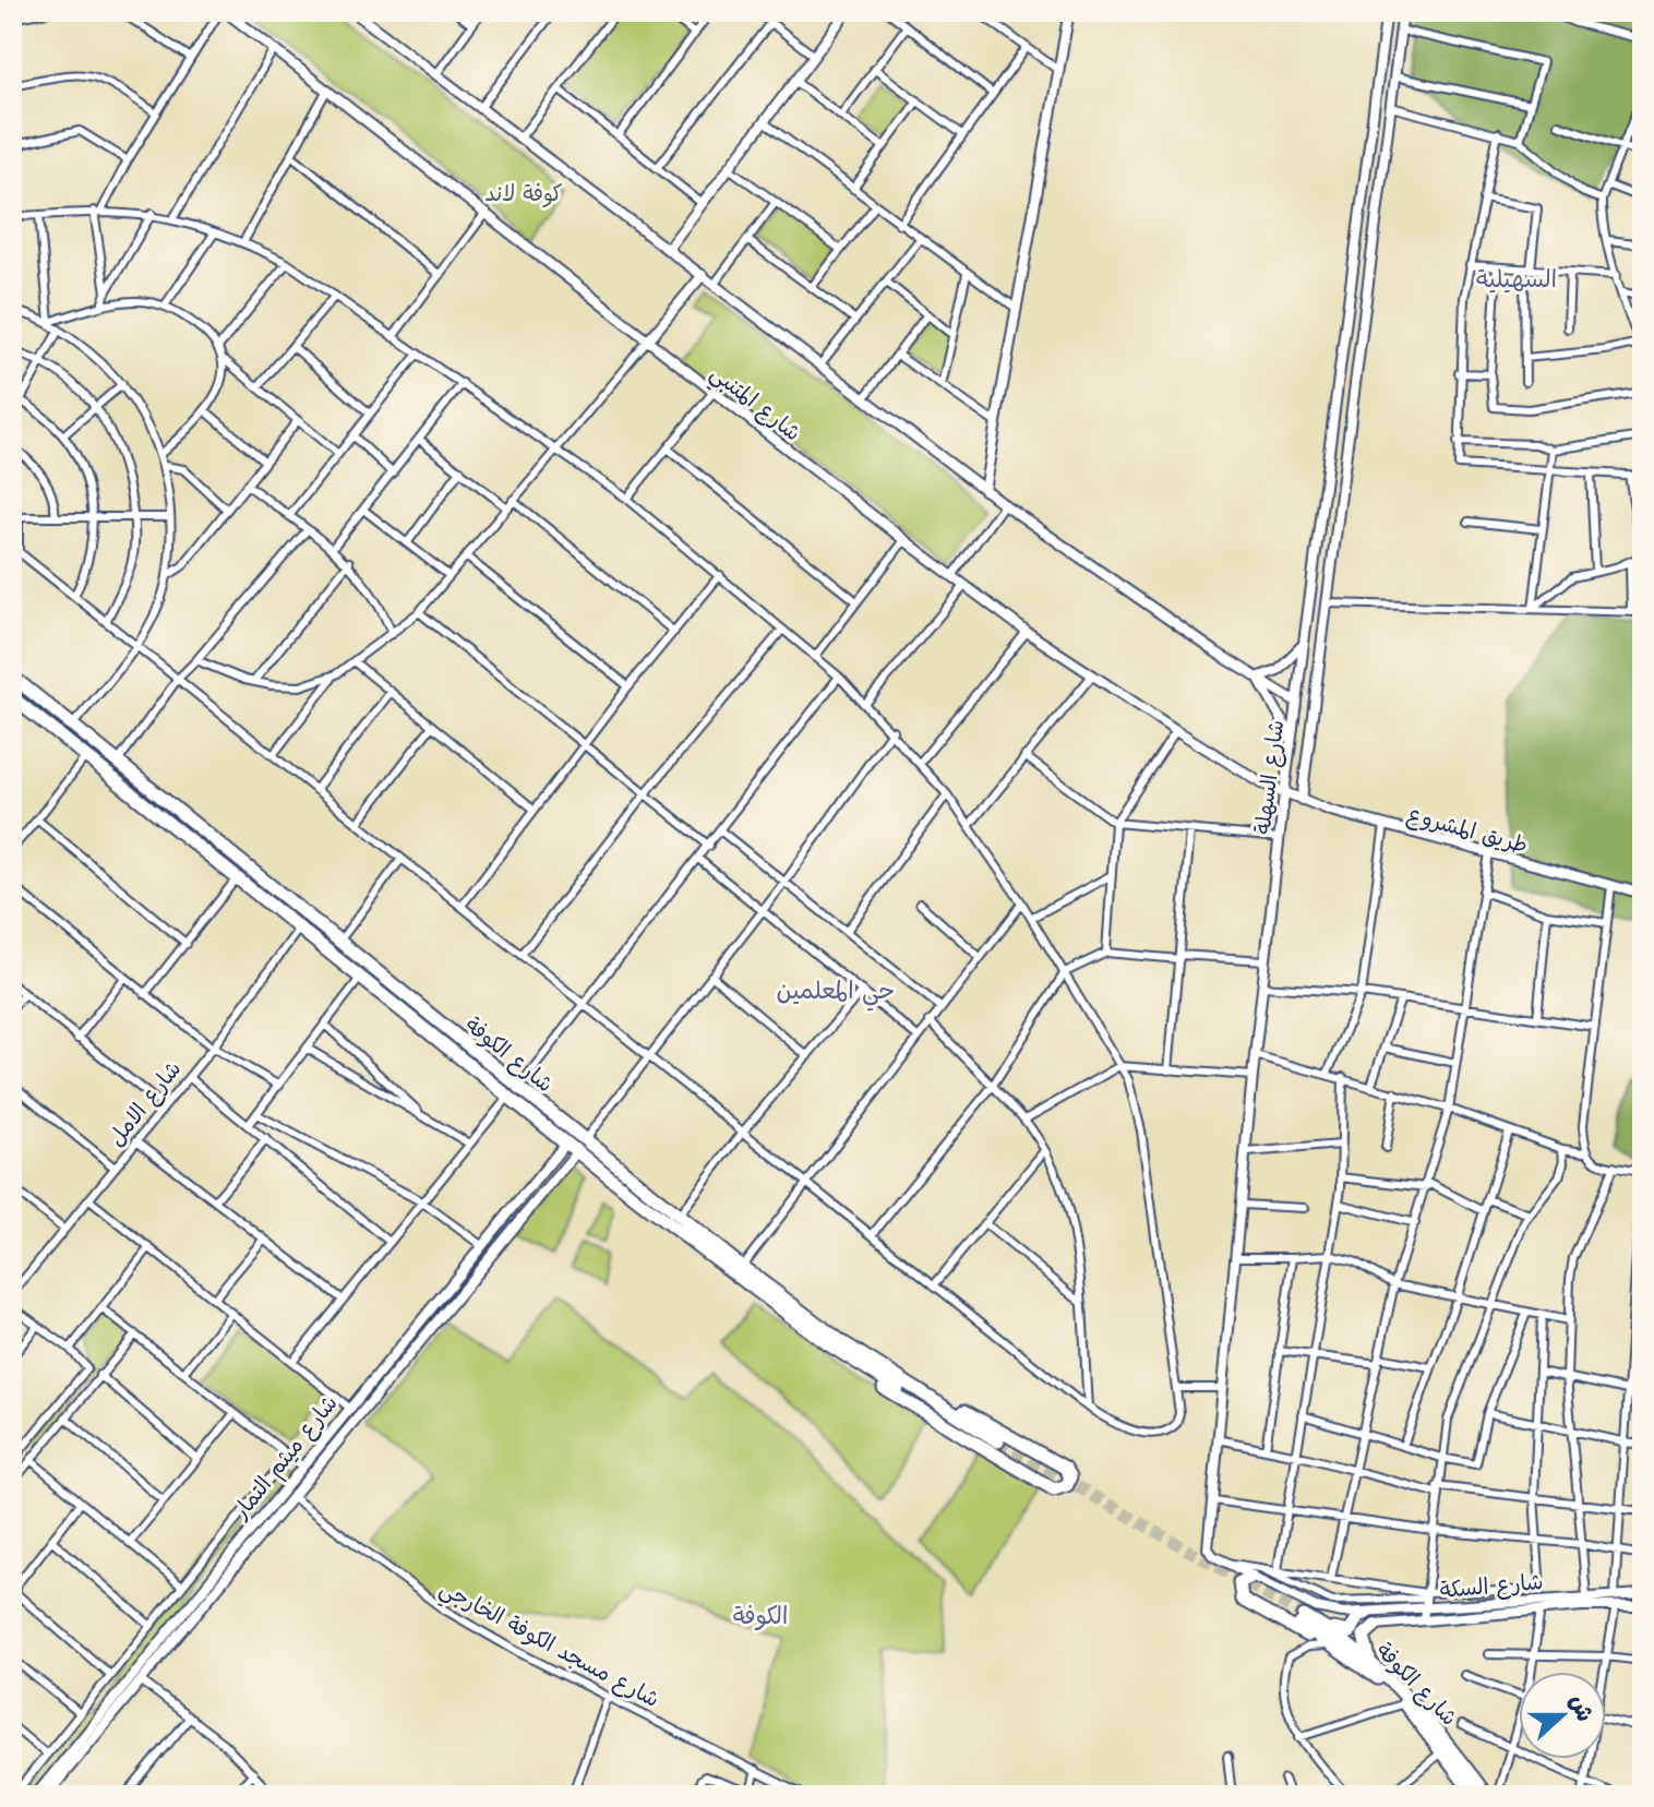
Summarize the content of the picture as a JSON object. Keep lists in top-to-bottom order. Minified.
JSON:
{"streets":{"highway":["شارع الكوفة"],"street":["شارع المتنبي","شارع السهلة","طريق المشروع","شارع الامل","شارع ميثم التمار","شارع السكة","شارع مسجد الكوفة الخارجي"]},"crossings":[["شارع المتنبي","شارع السهلة"],["شارع المتنبي","طريق المشروع"],["شارع السهلة","طريق المشروع"],["شارع السهلة","شارع السكة"],["شارع الكوفة","شارع الامل"],["شارع الكوفة","شارع ميثم التمار"],["شارع ميثم التمار","شارع مسجد الكوفة الخارجي"]],"districts":["السهيلية","حي المعلمين","الكوفة"],"parks":["كوفة لاند"],"north":"right"}
